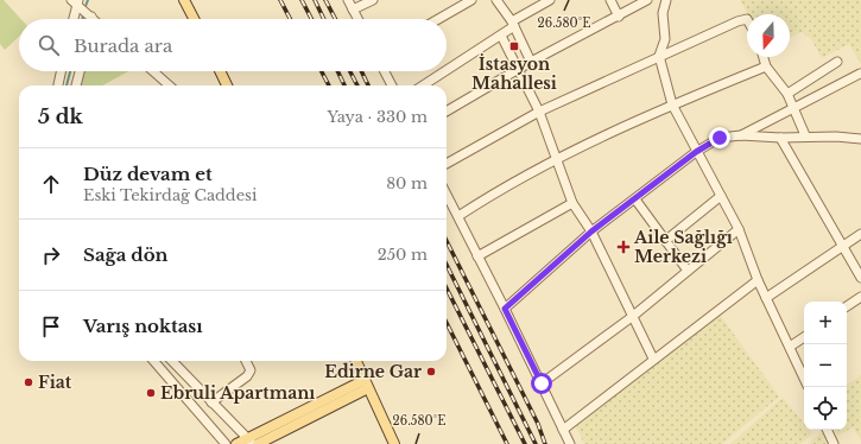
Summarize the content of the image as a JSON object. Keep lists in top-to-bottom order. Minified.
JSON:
{"places":{"transit":["İstasyon Mahallesi"],"health":["Aile Sağlığı Merkezi"],"other":["Edirne Gar","Fiat","Ebruli Apartmanı"]},"north":"bottom","page":{"search":"Burada ara","heading":["5 dk","Yaya · 330 m"],"list":[["Düz devam et","Eski Tekirdağ Caddesi","80 m"],["Sağa dön","250 m"],"Varış noktası"],"map_buttons":["+","−"]},"coordinates":["26.580°E"]}
